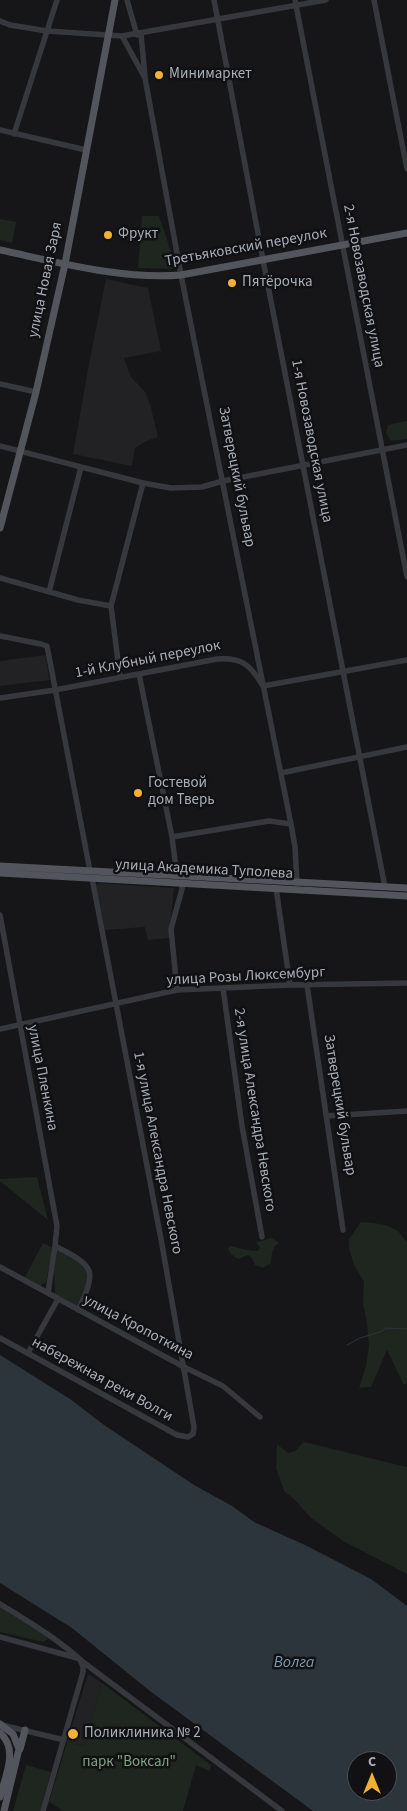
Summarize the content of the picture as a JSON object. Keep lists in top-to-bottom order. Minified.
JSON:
{"streets":{"main road":["Третьяковский переулок","улица Новая Заря","улица Академика Туполева"],"street":["2-я Новозаводская улица","1-я Новозаводская улица","Затверецкий бульвар","1-й Клубный переулок","улица Розы Люксембург","улица Пленкина","2-я улица Александра Невского","1-я улица Александра Невского","улица Кропоткина","набережная реки Волги"]},"crossings":[["Третьяковский переулок","улица Новая Заря"],["Третьяковский переулок","2-я Новозаводская улица"],["Третьяковский переулок","1-я Новозаводская улица"],["Третьяковский переулок","Затверецкий бульвар"],["1-я Новозаводская улица","улица Академика Туполева"],["Затверецкий бульвар","1-й Клубный переулок"],["Затверецкий бульвар","улица Академика Туполева"],["Затверецкий бульвар","улица Розы Люксембург"],["1-й Клубный переулок","1-я улица Александра Невского"],["улица Академика Туполева","1-я улица Александра Невского"],["улица Розы Люксембург","улица Пленкина"],["улица Розы Люксембург","2-я улица Александра Невского"],["улица Розы Люксембург","1-я улица Александра Невского"],["улица Пленкина","улица Кропоткина"],["1-я улица Александра Невского","улица Кропоткина"],["1-я улица Александра Невского","набережная реки Волги"]],"water":["Волга"],"parks":["парк \"Воксал\""],"places":["Минимаркет","Фрукт","Пятёрочка","Гостевой дом Тверь","Поликлиника № 2"],"north":"top"}
